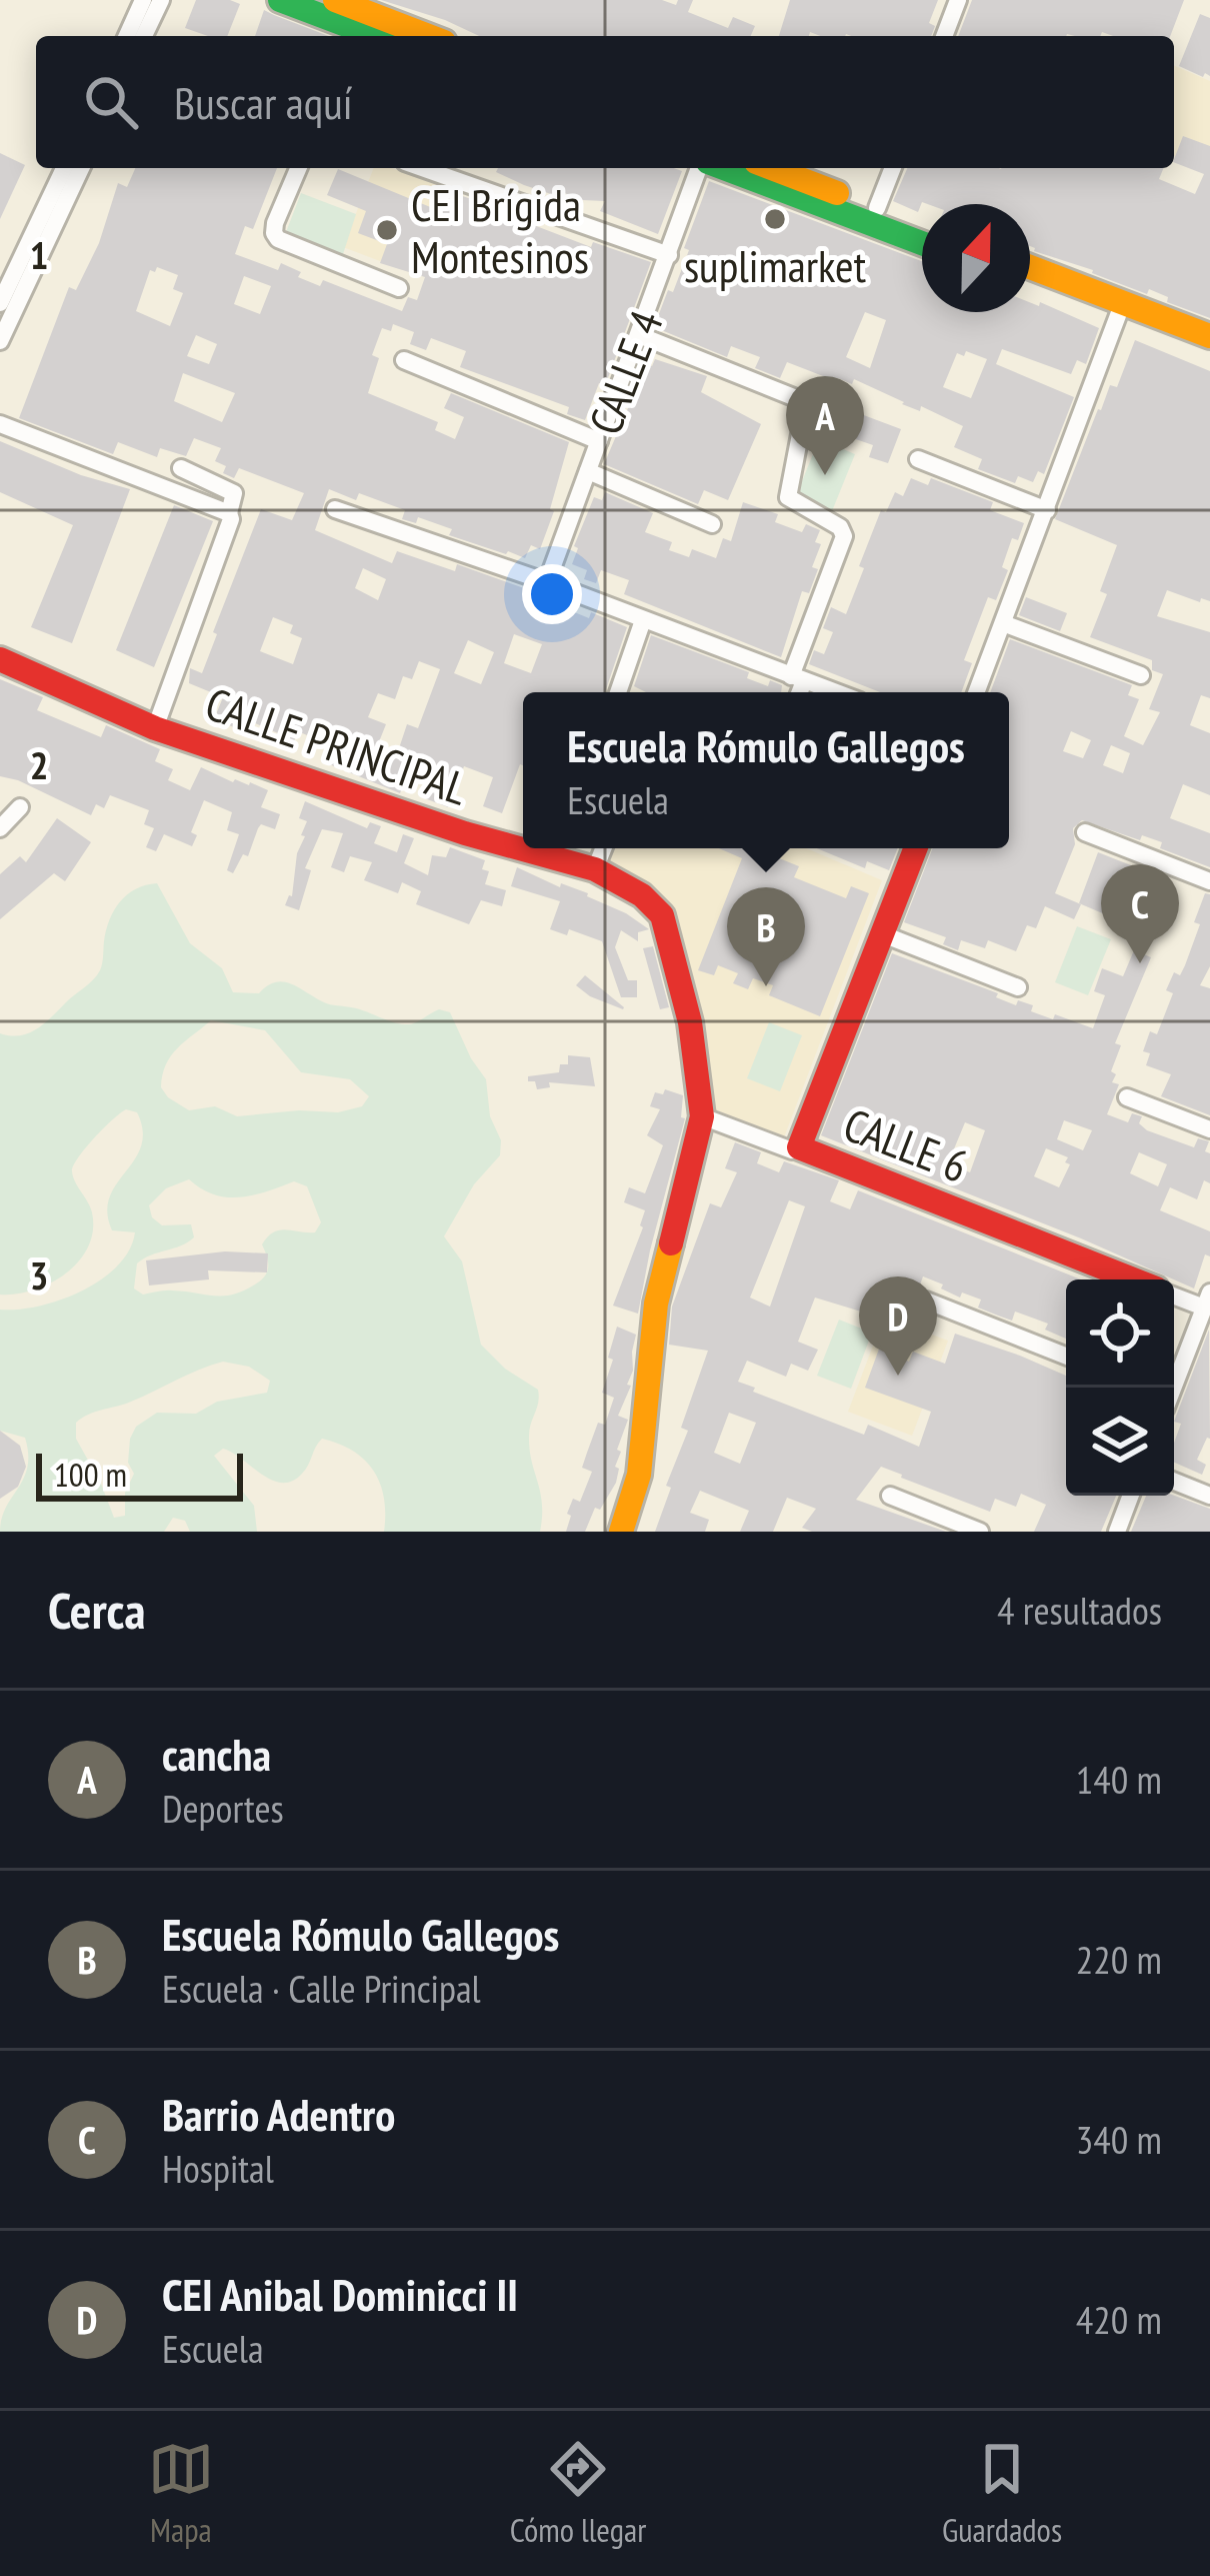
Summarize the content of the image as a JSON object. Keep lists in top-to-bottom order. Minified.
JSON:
{"streets":{"street":["CALLE 4","CALLE PRINCIPAL","CALLE 6"]},"places":["suplimarket","CEI Brígida Montesinos"],"scale_bar":"100 m","north":"top","page":{"search":"Buscar aquí","pins":["A","C","B","D"],"popup":["Escuela Rómulo Gallegos","Escuela"],"scale":"100 m","heading":["Cerca","4 resultados"],"list":[{"mark":"A","name":"cancha","note":"Deportes","value":"140 m"},{"mark":"B","name":"Escuela Rómulo Gallegos","note":"Escuela · Calle Principal","value":"220 m"},{"mark":"C","name":"Barrio Adentro","note":"Hospital","value":"340 m"},{"mark":"D","name":"CEI Anibal Dominicci II","note":"Escuela","value":"420 m"}],"nav":["Mapa","Cómo llegar","Guardados"]},"grid":{"rows":["1","2","3"]}}
